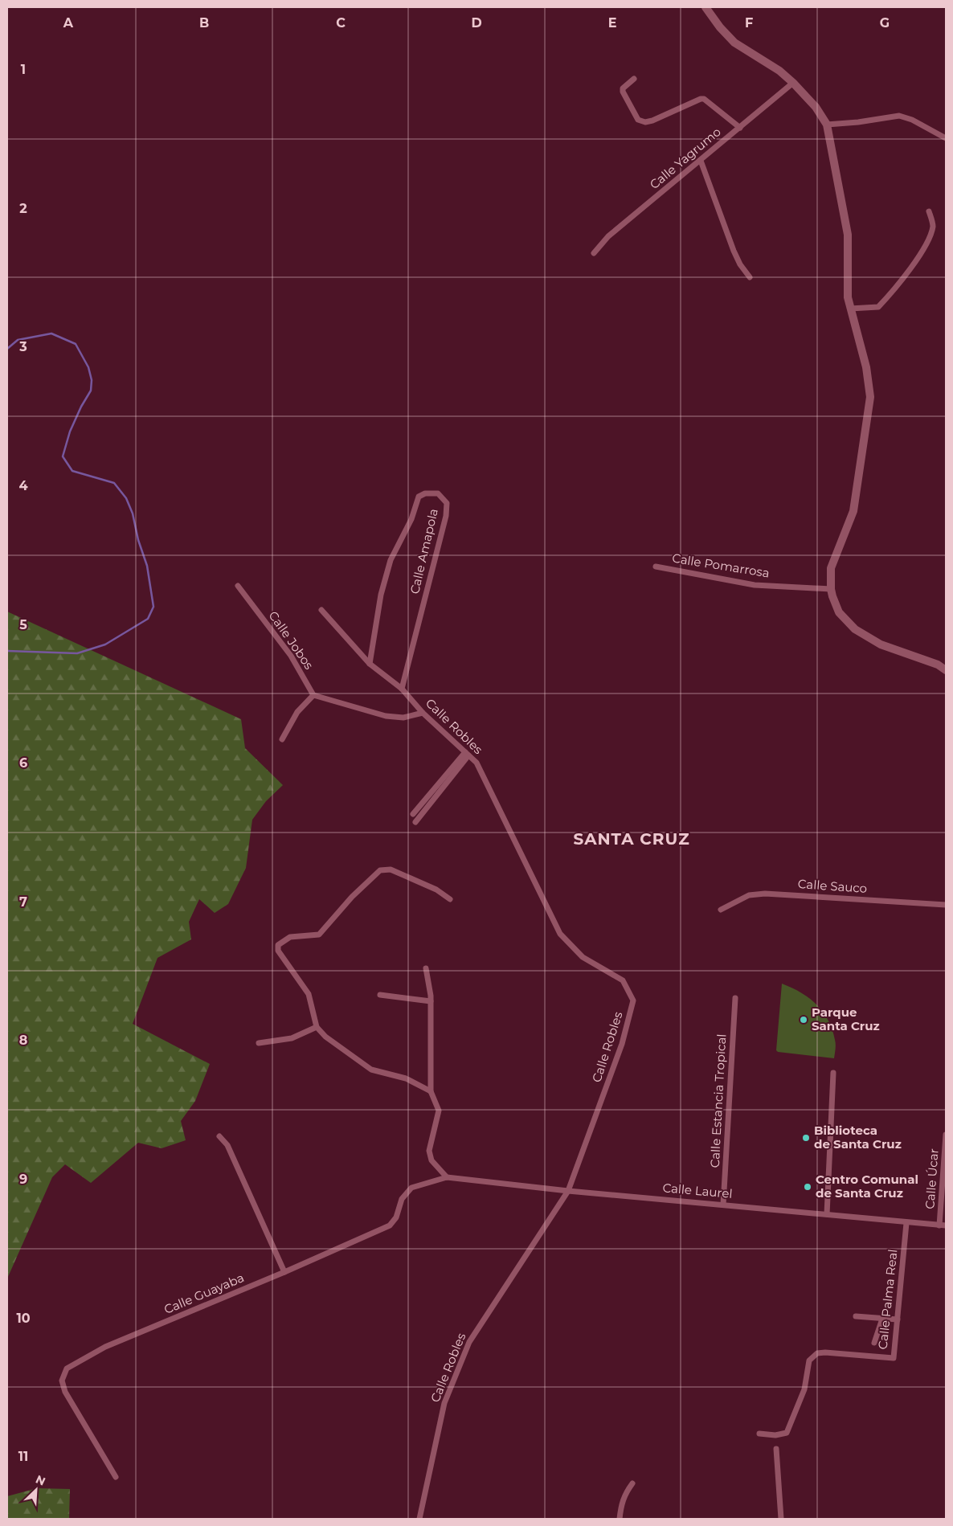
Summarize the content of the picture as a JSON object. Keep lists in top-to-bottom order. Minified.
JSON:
{"streets":{"street":["Calle Yagrumo","Calle Amapola","Calle Pomarrosa","Calle Jobos","Calle Robles","Calle Sauco","Calle Estancia Tropical","Calle Úcar","Calle Laurel","Calle Guayaba","Calle Palma Real"]},"crossings":[["Calle Amapola","Calle Robles"],["Calle Robles","Calle Laurel"],["Calle Estancia Tropical","Calle Laurel"],["Calle Úcar","Calle Laurel"],["Calle Laurel","Calle Guayaba"],["Calle Laurel","Calle Palma Real"]],"districts":["SANTA CRUZ"],"places":["Parque Santa Cruz","Biblioteca de Santa Cruz","Centro Comunal de Santa Cruz"],"north":"top right","grid":{"columns":["A","B","C","D","E","F","G"],"rows":["1","2","3","4","5","6","7","8","9","10","11"]}}
